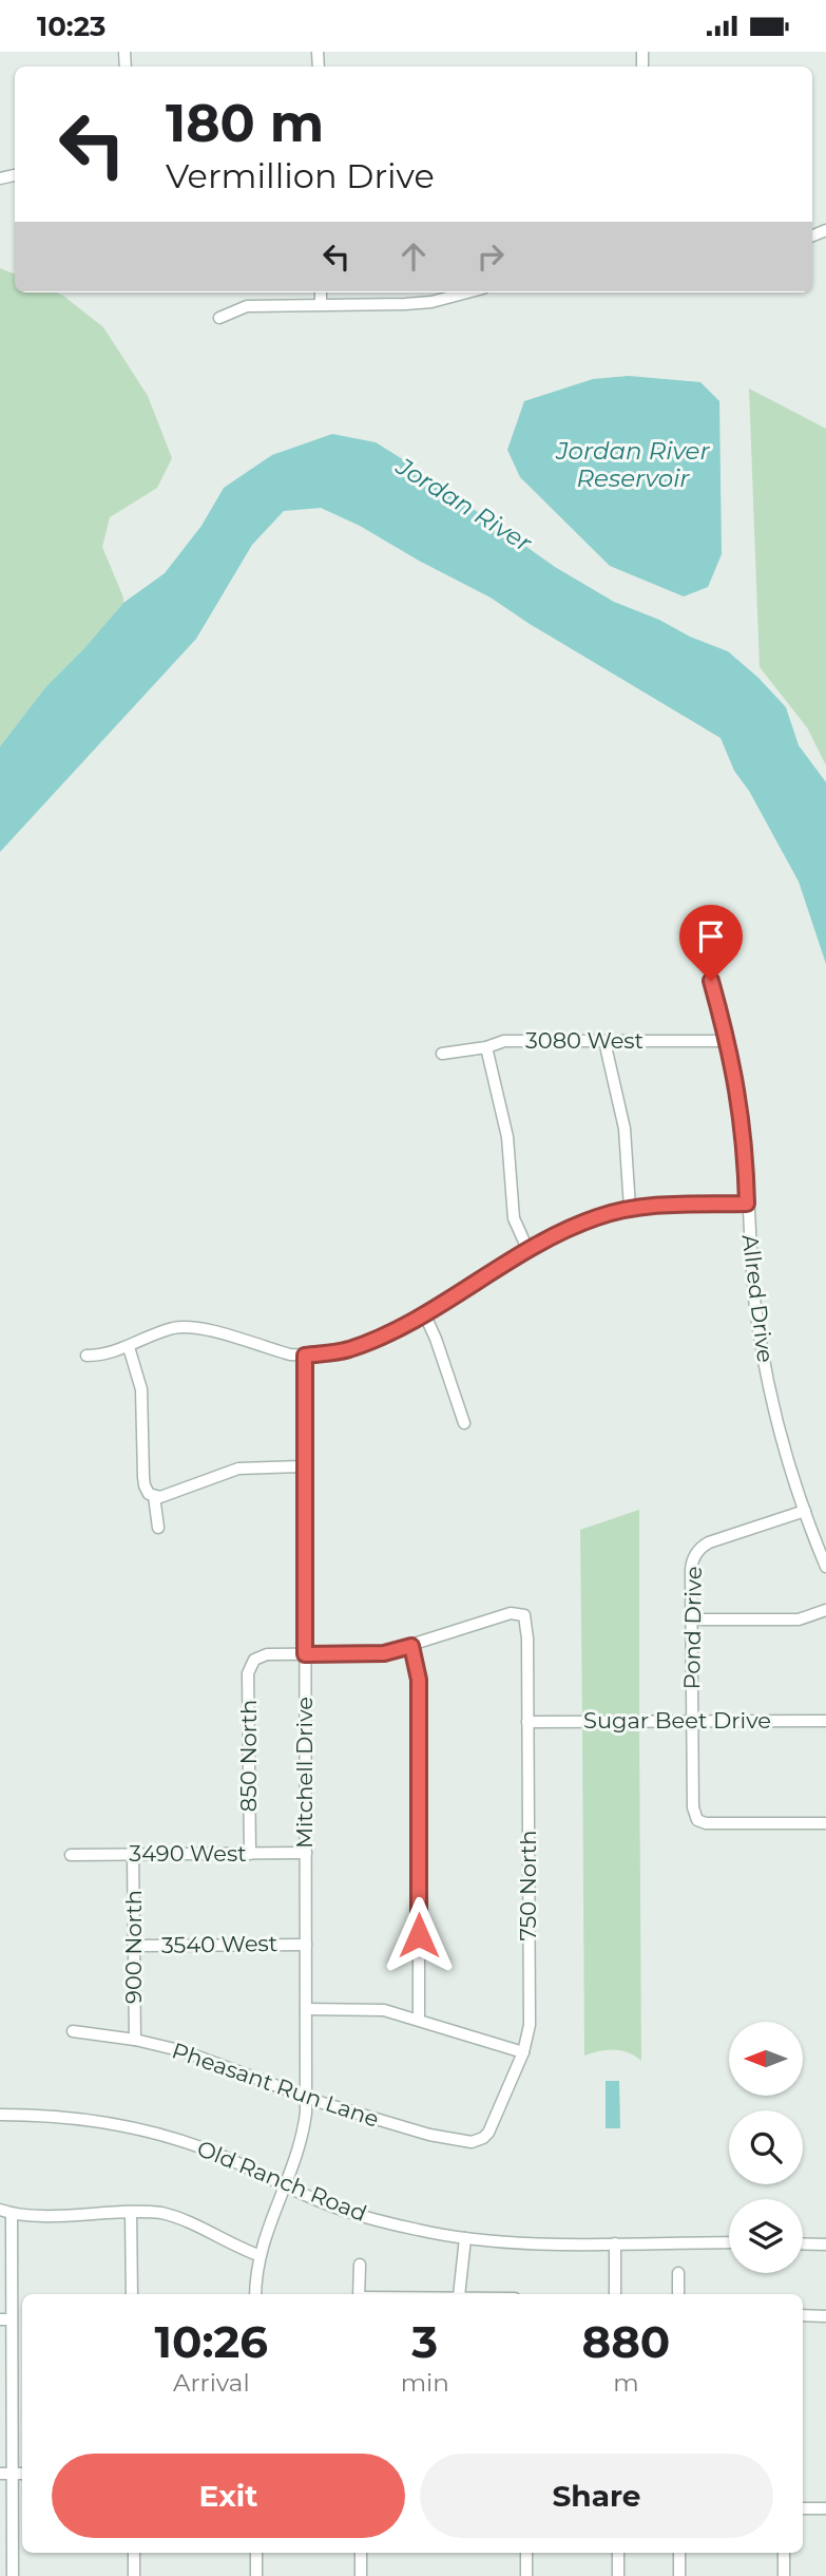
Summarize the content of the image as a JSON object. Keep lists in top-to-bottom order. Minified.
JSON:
{"streets":{"street":["3080 West","Allred Drive","Pond Drive","Sugar Beet Drive","850 North","Mitchell Drive","3490 West","750 North","3540 West","900 North","Pheasant Run Lane","Old Ranch Road"]},"crossings":[["3080 West","Allred Drive"],["Allred Drive","Pond Drive"],["Pond Drive","Sugar Beet Drive"],["Sugar Beet Drive","750 North"],["850 North","Mitchell Drive"],["850 North","3490 West"],["Mitchell Drive","3490 West"],["Mitchell Drive","3540 West"],["Mitchell Drive","Pheasant Run Lane"],["Mitchell Drive","Old Ranch Road"],["3490 West","900 North"],["750 North","Pheasant Run Lane"],["3540 West","900 North"],["900 North","Pheasant Run Lane"]],"water":["Jordan River Reservoir","Jordan River"],"north":"left","page":{"status":"10:23","turn":["180 m","Vermillion Drive"],"eta":["10:26","Arrival","3","min","880","m"],"buttons":["Exit","Share"]}}
